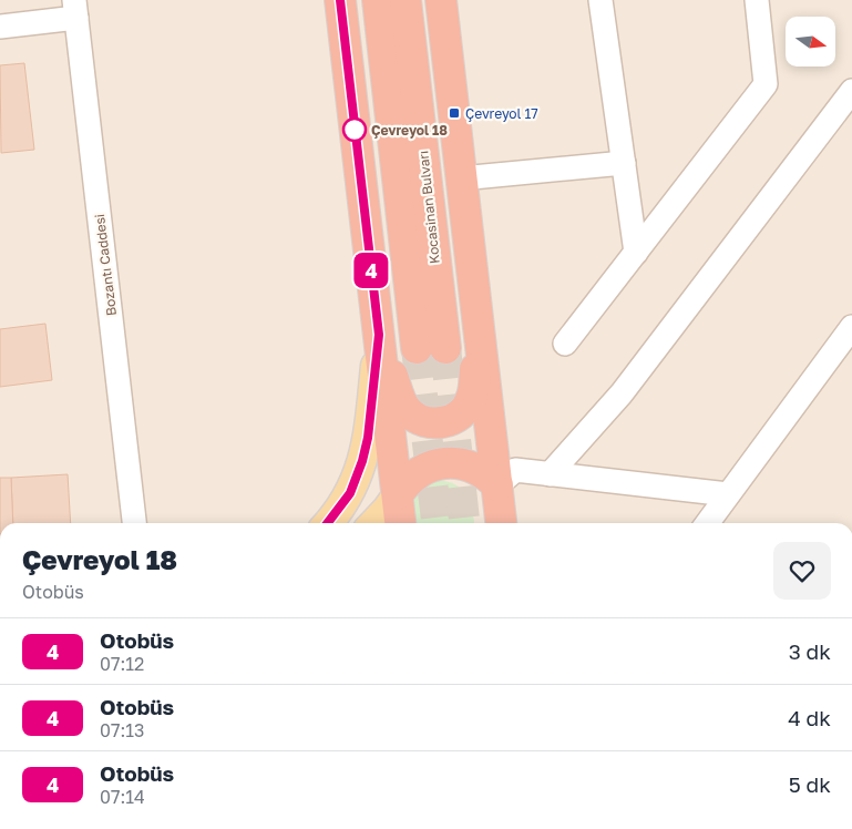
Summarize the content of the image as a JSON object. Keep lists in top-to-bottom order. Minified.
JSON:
{"streets":{"highway":["Kocasinan Bulvarı"],"street":["Bozantı Caddesi"]},"places":{"transit":["Çevreyol 17"],"other":["Çevreyol 18"]},"lines":["bus line 4"],"north":"right","page":{"on_map":"4","heading":["Çevreyol 18","Otobüs"],"list":[{"mark":"4","name":"Otobüs","note":"07:12","value":"3 dk"},{"mark":"4","name":"Otobüs","note":"07:13","value":"4 dk"},{"mark":"4","name":"Otobüs","note":"07:14","value":"5 dk"}]}}
